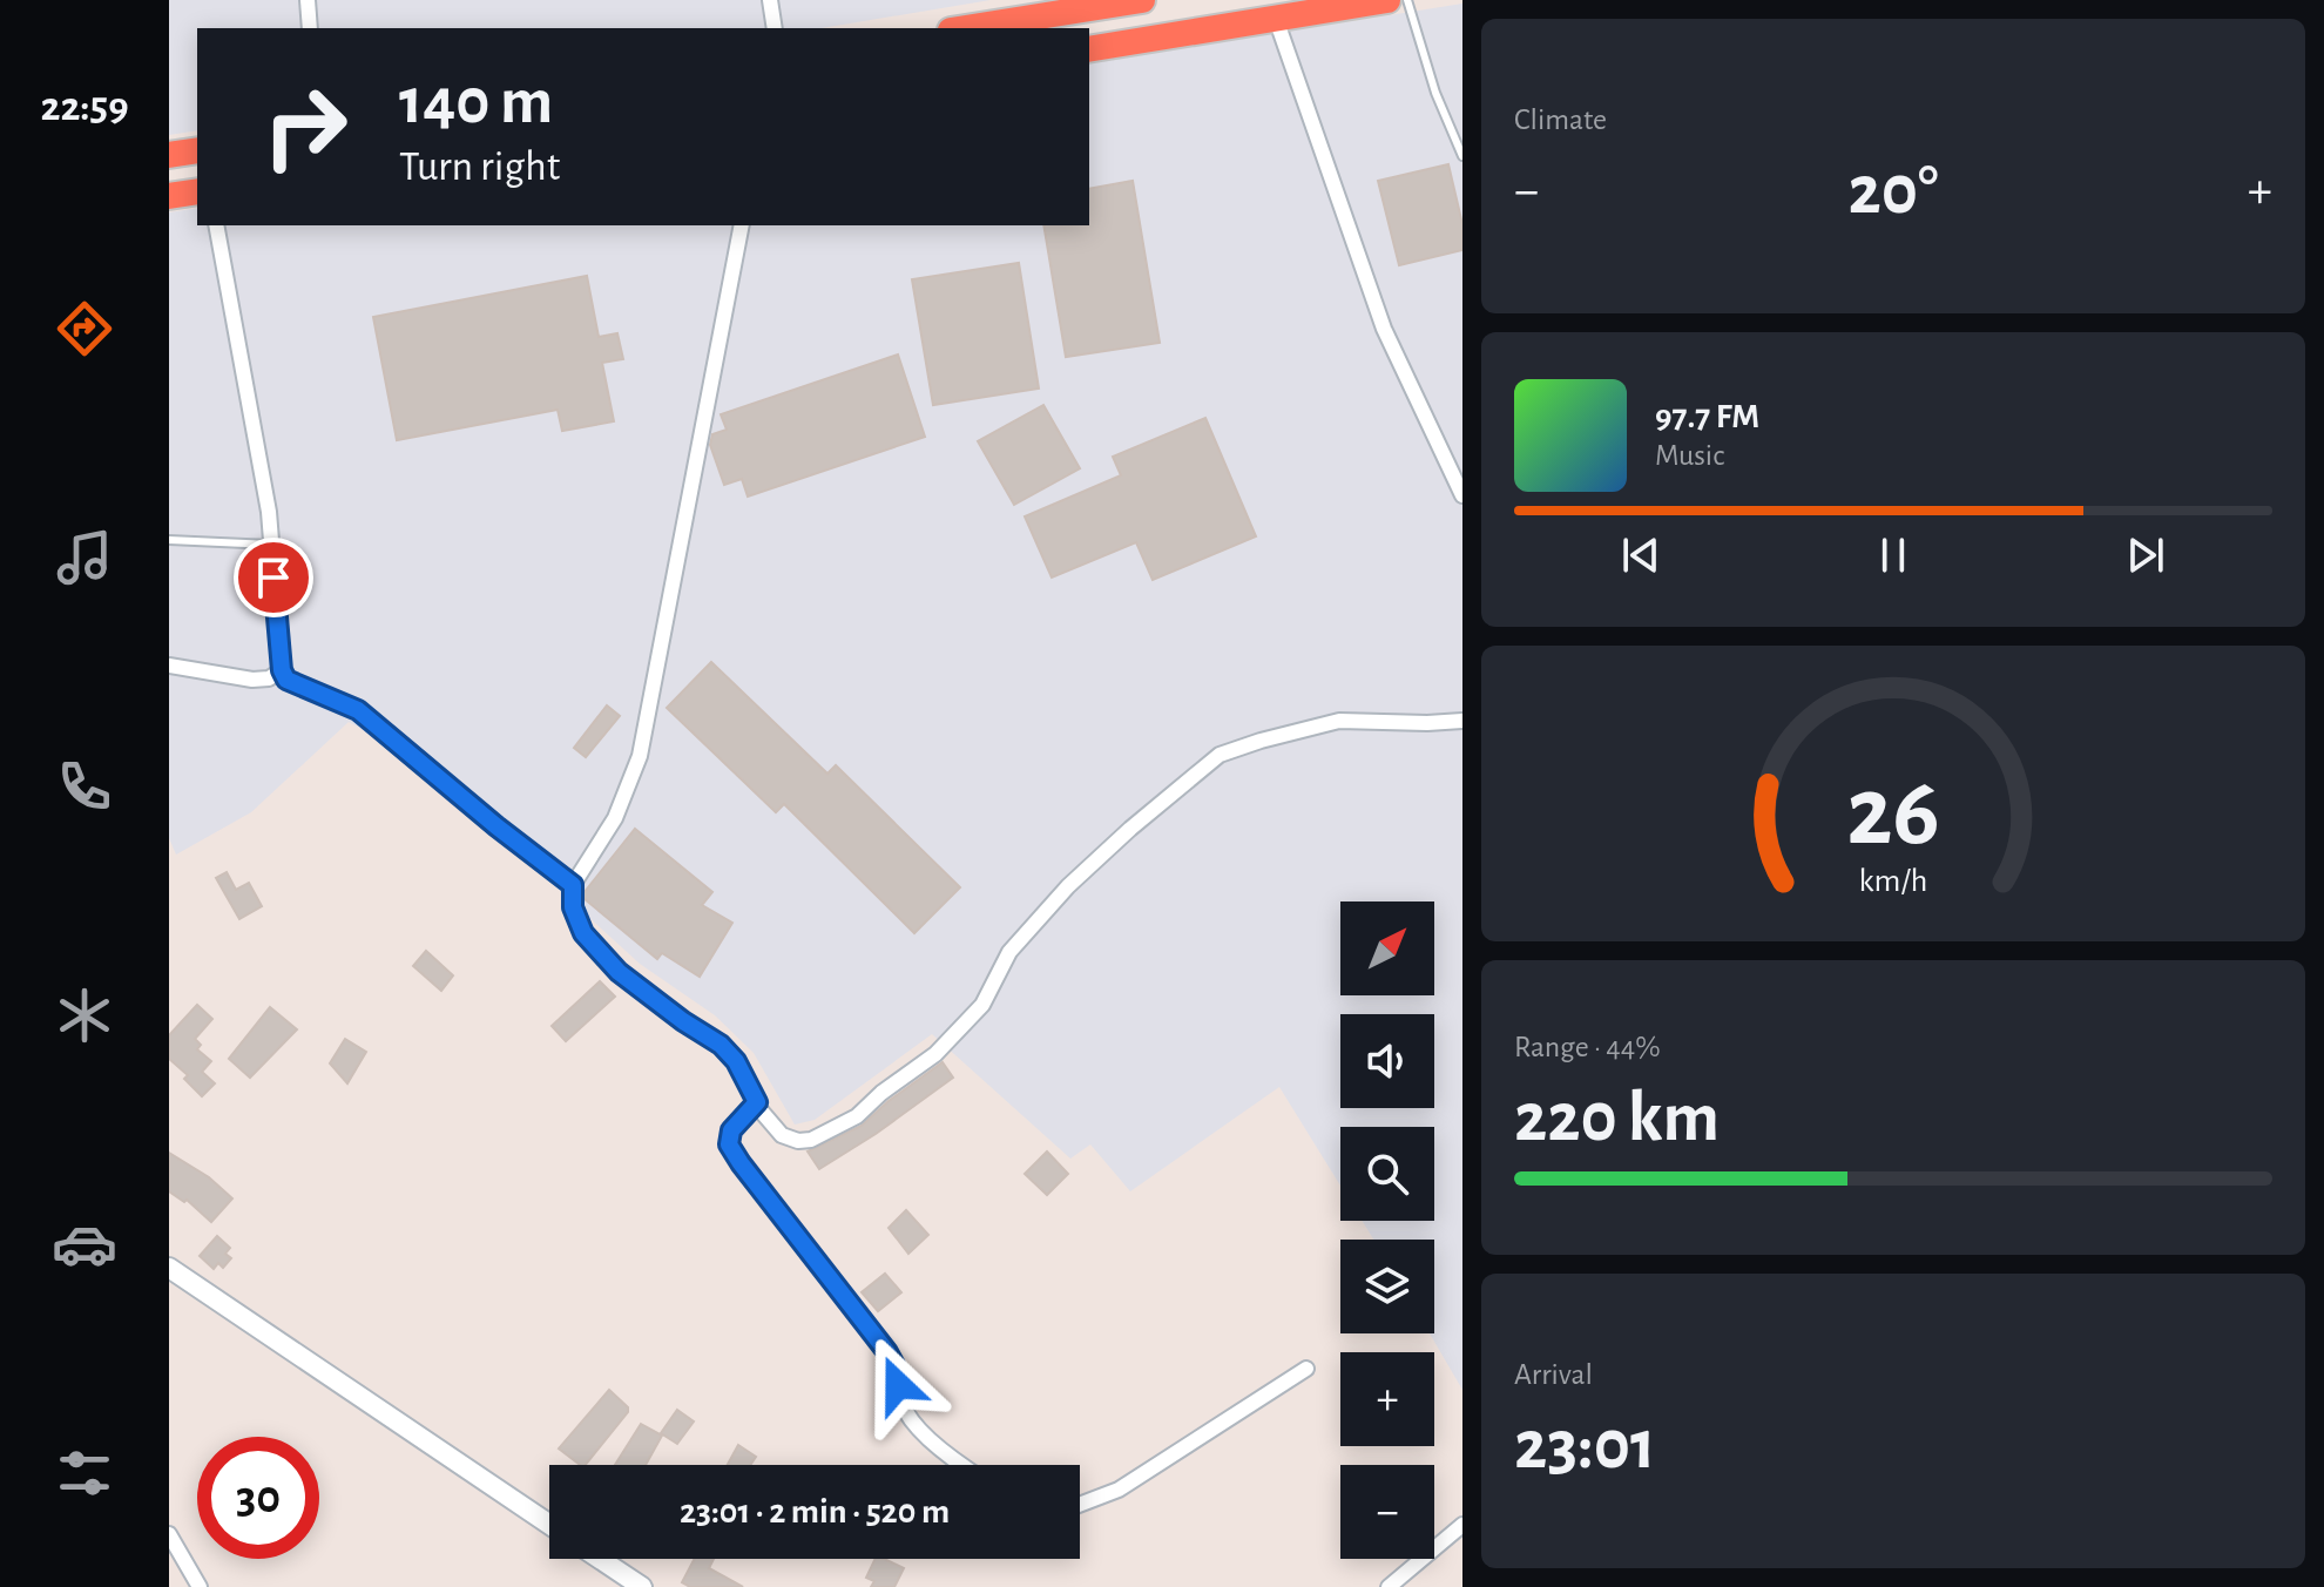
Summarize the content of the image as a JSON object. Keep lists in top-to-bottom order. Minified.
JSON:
{"north":"top right","page":{"tabs":"22:59","tile":["Climate",["Range · 44%","220 km"],["Arrival","23:01"]],"turn":["140 m","Turn right"],"heat":["−","20°","+"],"song":["97.7 FM","Music"],"map_buttons":["+","−"],"limit":"30","trip":"23:01 · 2 min · 520 m","gauge":["26","km/h"]}}
